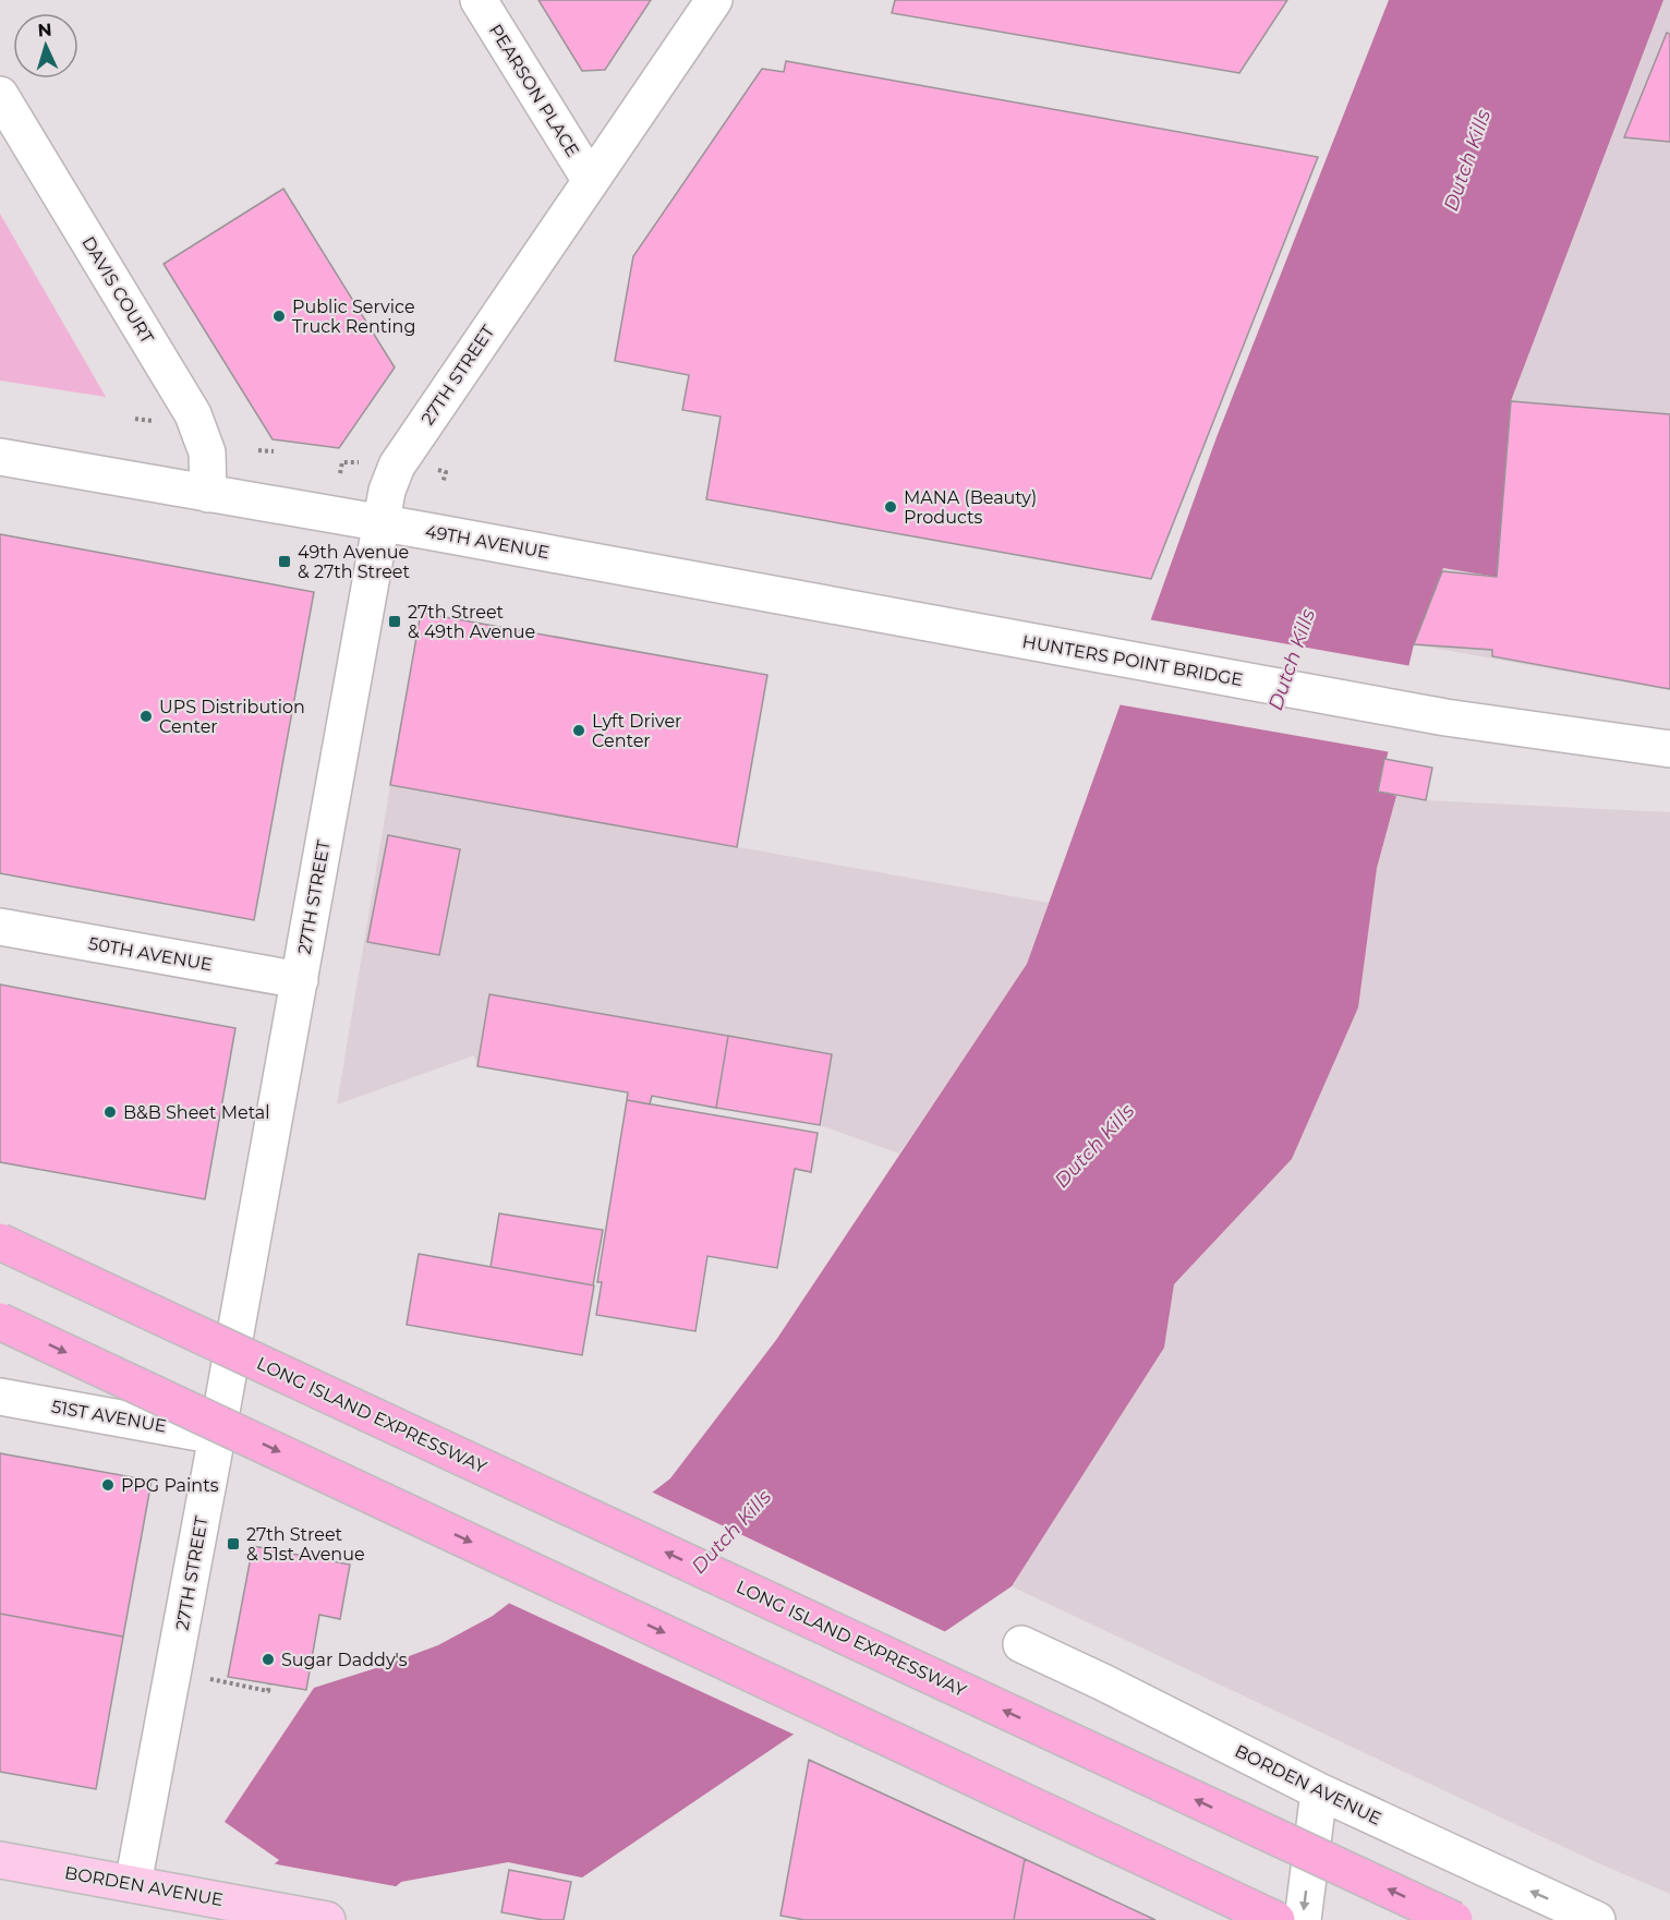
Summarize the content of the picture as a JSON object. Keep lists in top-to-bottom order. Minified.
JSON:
{"streets":{"highway":["LONG ISLAND EXPRESSWAY"],"main road":["BORDEN AVENUE"],"street":["PEARSON PLACE","DAVIS COURT","27TH STREET","49TH AVENUE","HUNTERS POINT BRIDGE","50TH AVENUE","51ST AVENUE"]},"crossings":[["PEARSON PLACE","27TH STREET"],["DAVIS COURT","49TH AVENUE"],["27TH STREET","49TH AVENUE"],["27TH STREET","50TH AVENUE"],["27TH STREET","51ST AVENUE"],["27TH STREET","BORDEN AVENUE"],["49TH AVENUE","HUNTERS POINT BRIDGE"]],"water":["Dutch Kills"],"places":{"other":["Public Service Truck Renting","MANA (Beauty) Products","UPS Distribution Center","Lyft Driver Center","B&B Sheet Metal","PPG Paints","Sugar Daddy's"],"transit":["49th Avenue & 27th Street","27th Street & 49th Avenue","27th Street & 51st Avenue"]},"north":"top"}
